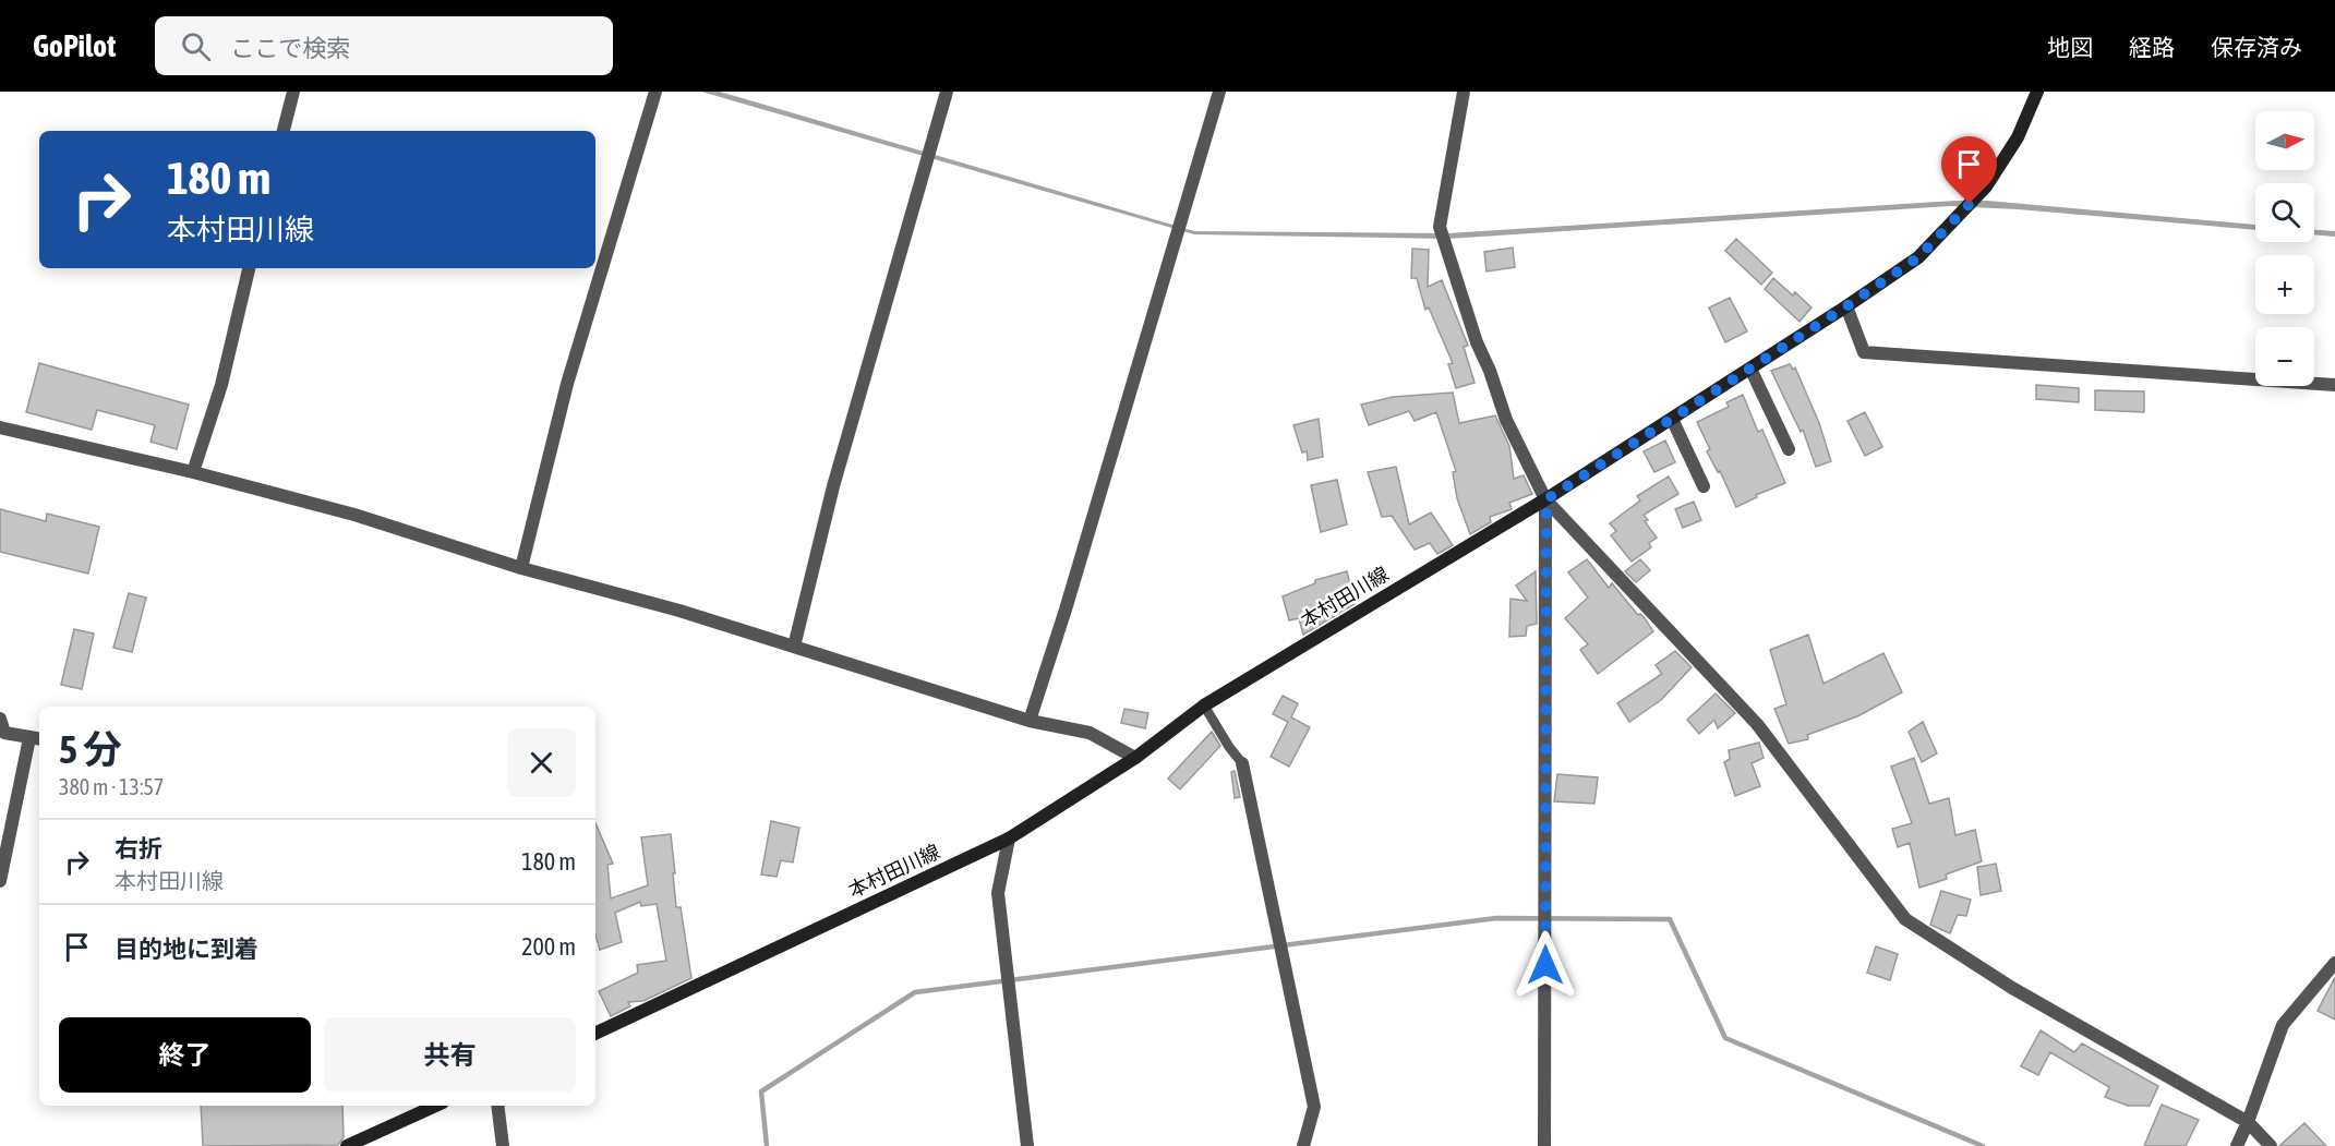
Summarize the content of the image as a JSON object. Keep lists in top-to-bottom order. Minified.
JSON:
{"streets":{"main road":["本村田川線"]},"north":"right","page":{"header":"GoPilot","search":"ここで検索","nav":["地図","経路","保存済み"],"map_buttons":["+","−"],"turn":["180 m","本村田川線"],"heading":["5 分","380 m · 13:57"],"list":[{"name":"右折","note":"本村田川線","value":"180 m"},{"name":"目的地に到着","value":"200 m"}],"buttons":["終了","共有"]}}
